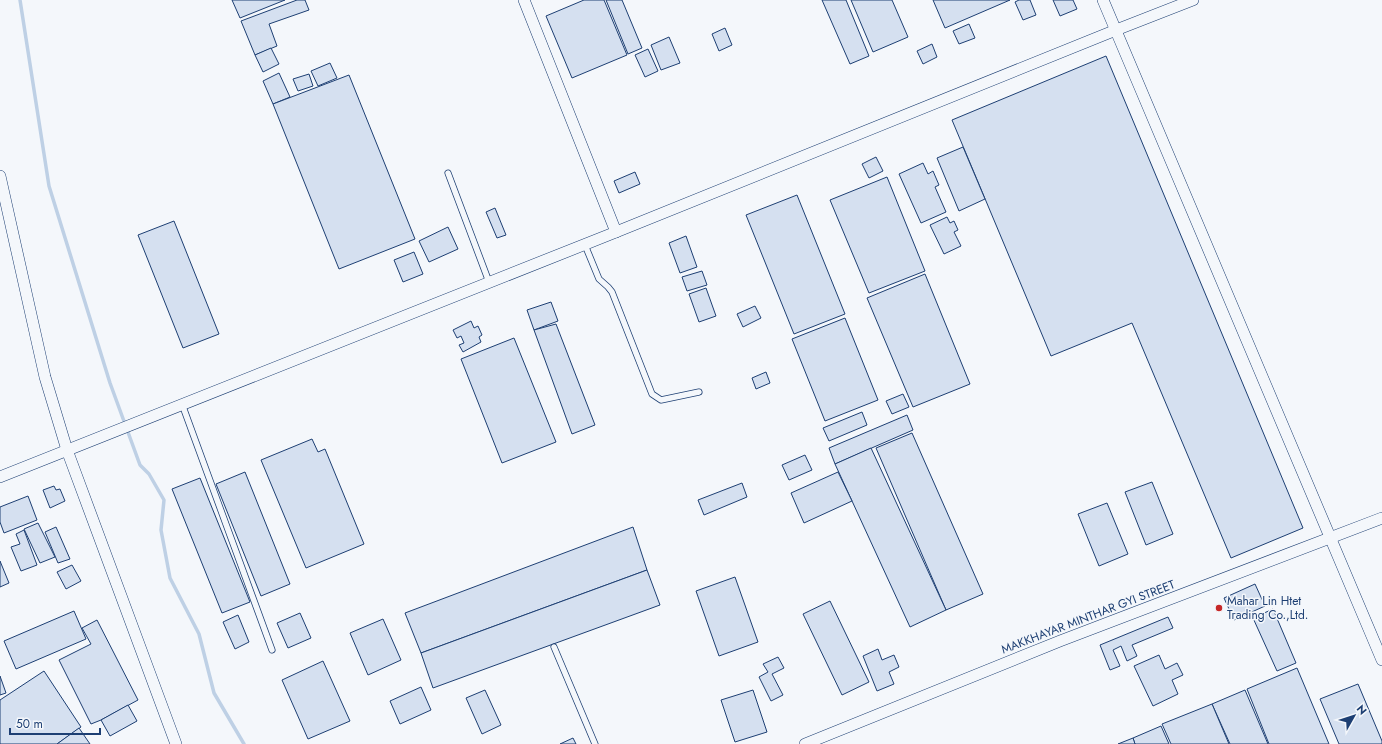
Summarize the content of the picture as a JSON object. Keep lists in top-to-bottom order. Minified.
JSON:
{"streets":{"street":["MAKKHAYAR MINTHAR GYI STREET"]},"places":["Mahar Lin Htet Trading Co.,Ltd."],"scale_bar":"50 m","north":"top right"}
